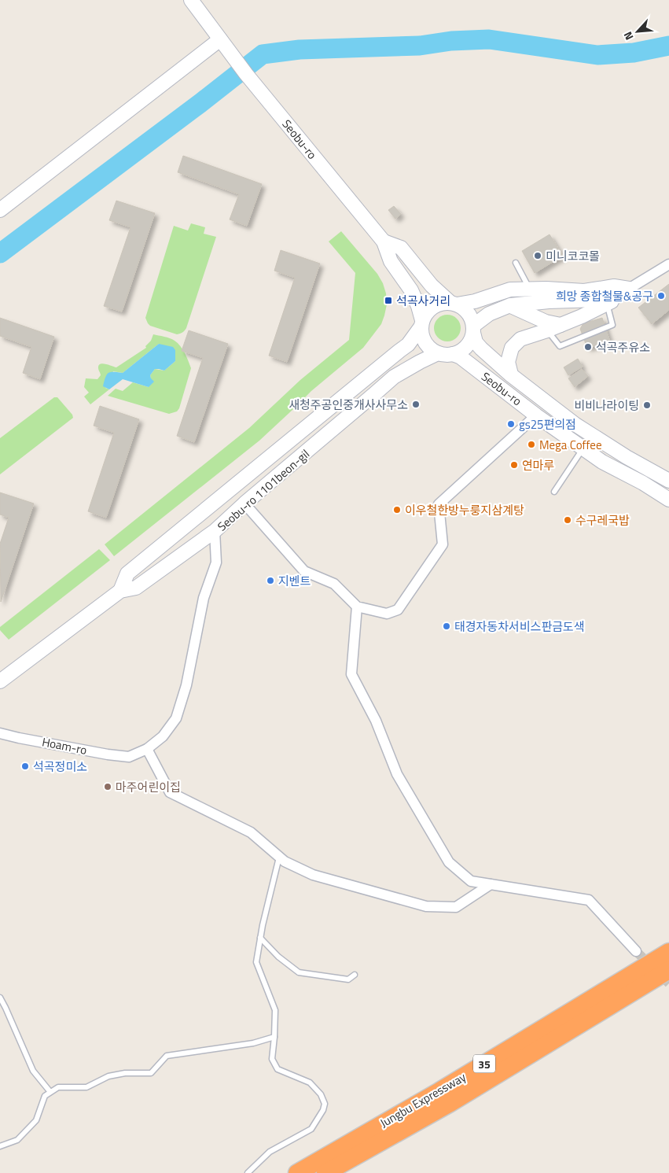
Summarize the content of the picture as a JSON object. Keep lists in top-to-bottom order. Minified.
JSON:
{"streets":{"highway":["35","Jungbu Expressway"],"street":["Seobu-ro","Seobu-ro 1101beon-gil","Hoam-ro"]},"crossings":[["Seobu-ro","Seobu-ro 1101beon-gil"],["Seobu-ro 1101beon-gil","Hoam-ro"]],"places":{"other":["미니코코몰","희망 종합철물&공구","석곡주유소","새청주공인중개사사무소","비비나라이팅","gs25편의점","Mega Coffee","연마루","이우철한방누룽지삼계탕","수구레국밥","지벤트","태경자동차서비스판금도색","석곡정미소","마주어린이집"],"transit":["석곡사거리"]},"north":"bottom left"}
